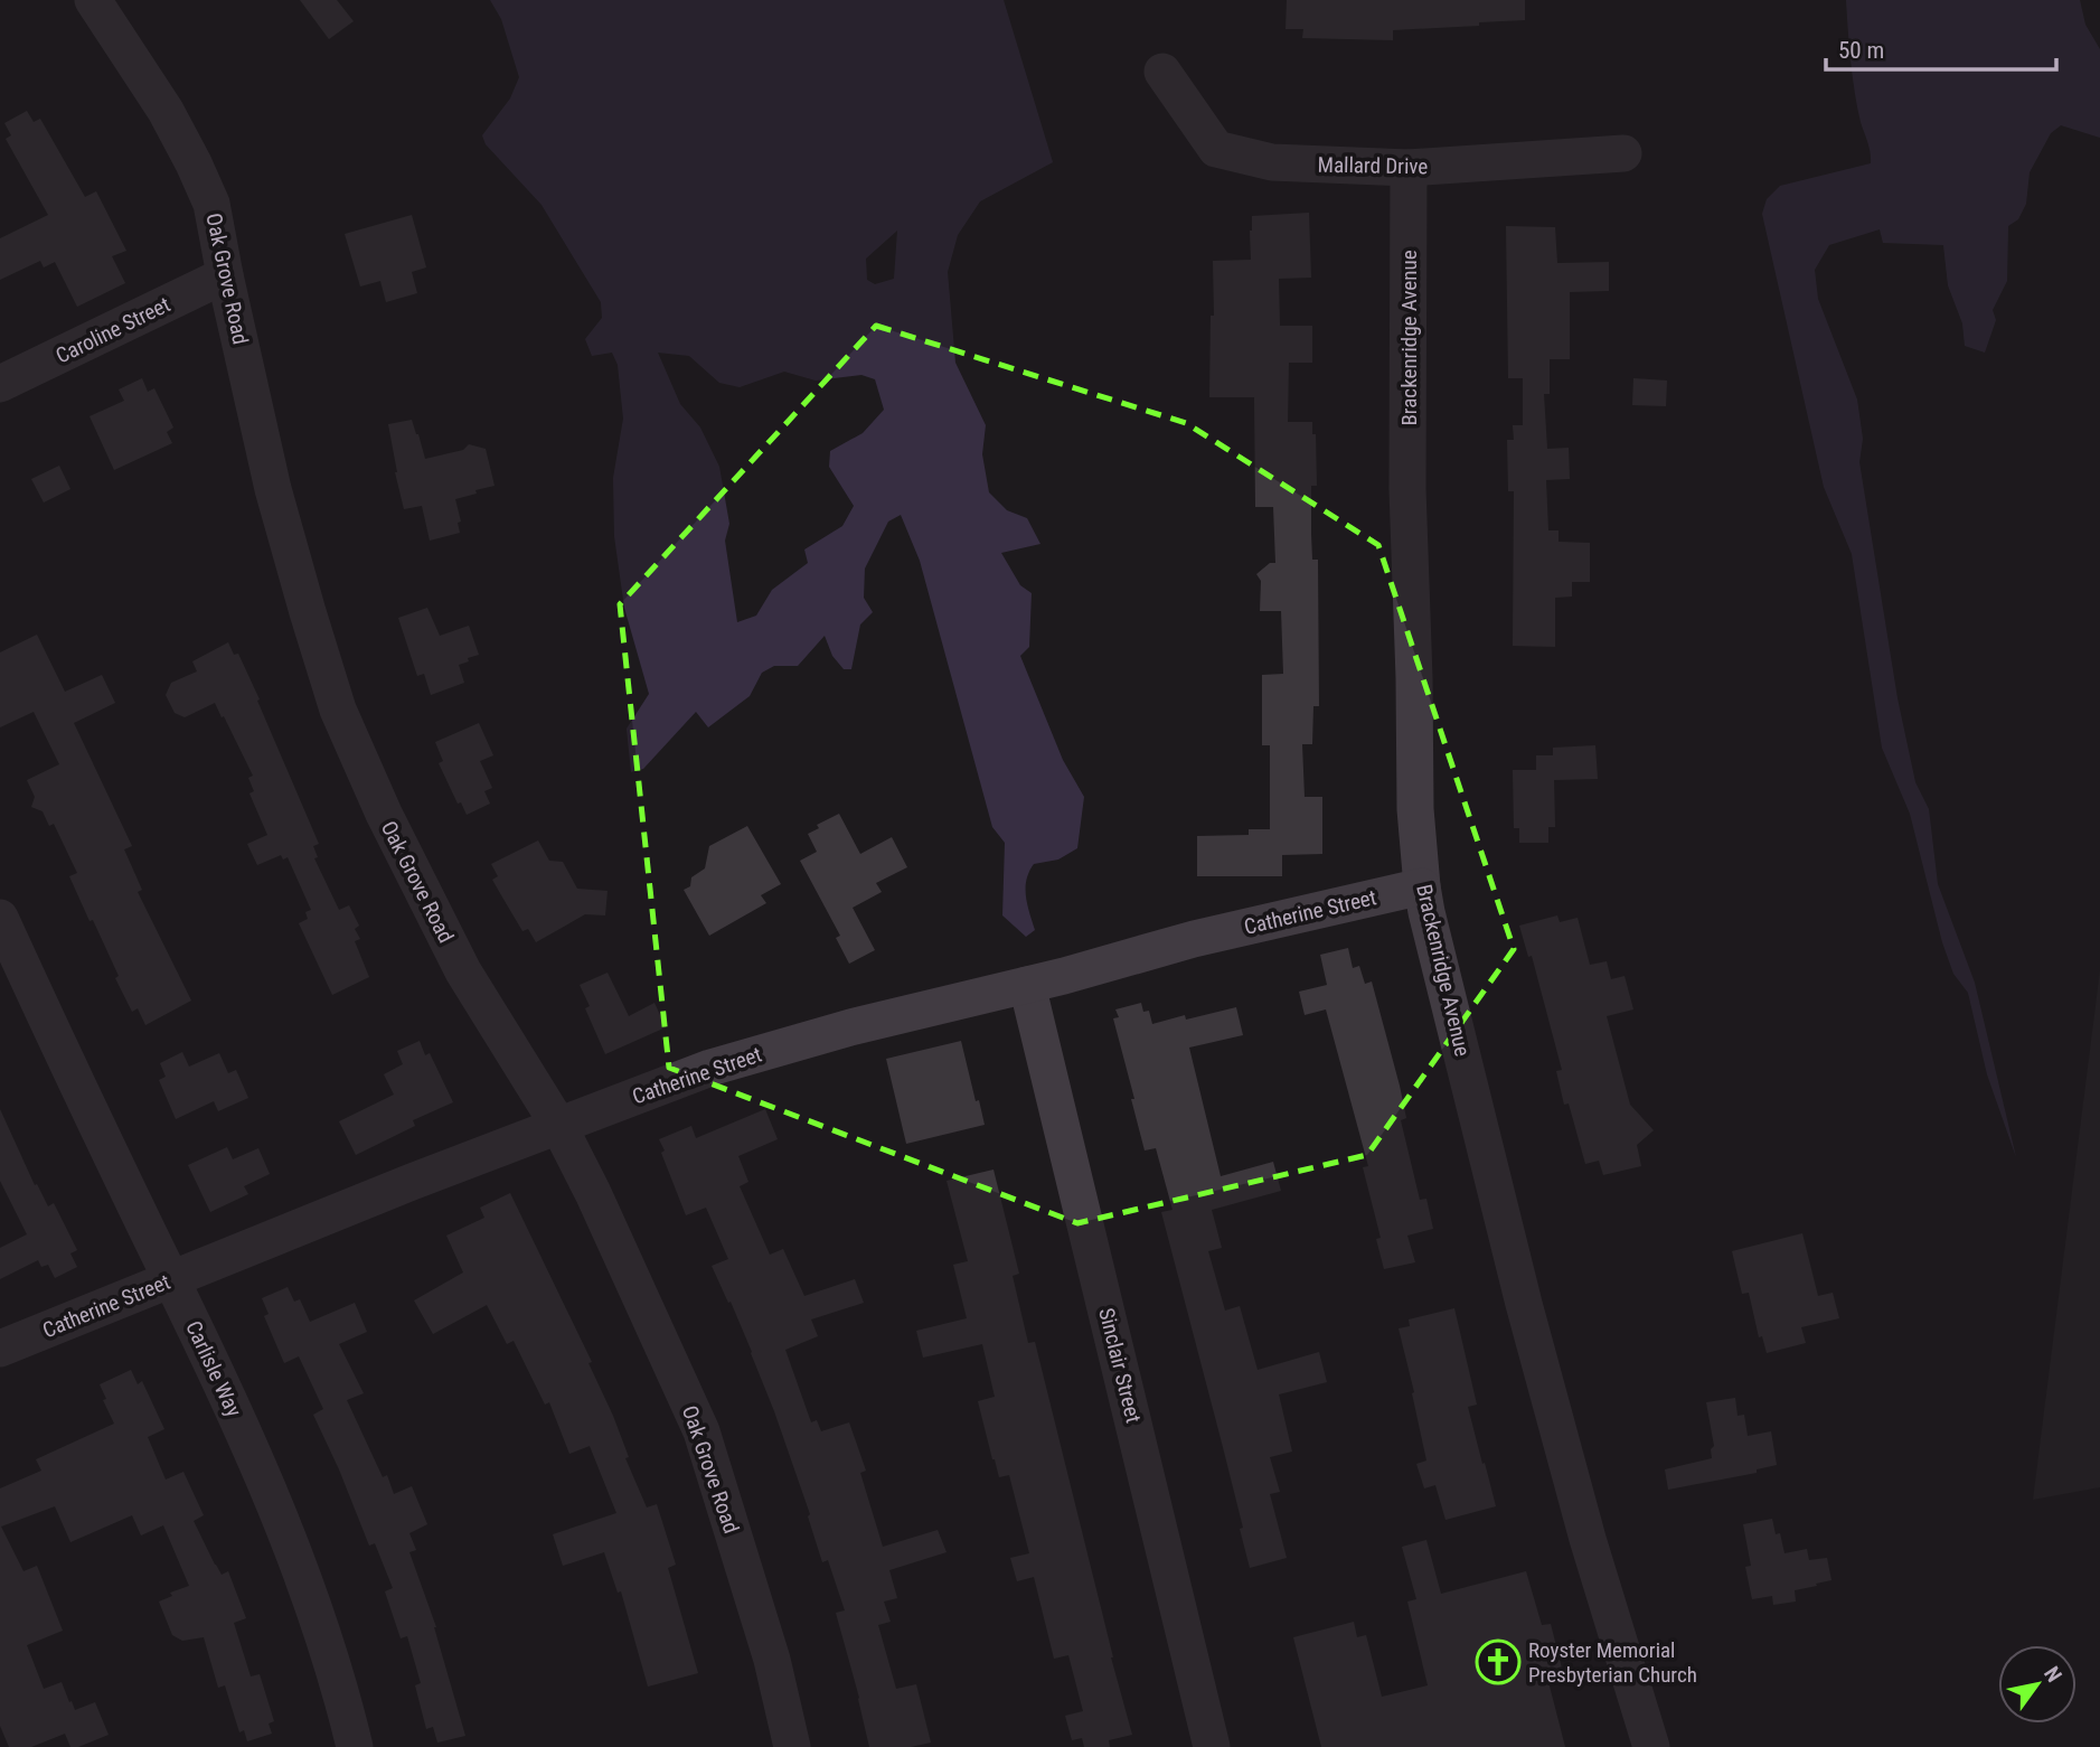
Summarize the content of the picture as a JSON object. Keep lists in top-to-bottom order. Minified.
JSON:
{"streets":{"street":["Mallard Drive","Oak Grove Road","Caroline Street","Brackenridge Avenue","Catherine Street","Sinclair Street","Carlisle Way"]},"crossings":[["Mallard Drive","Brackenridge Avenue"],["Oak Grove Road","Caroline Street"],["Oak Grove Road","Catherine Street"],["Brackenridge Avenue","Catherine Street"],["Catherine Street","Sinclair Street"],["Catherine Street","Carlisle Way"]],"places":{"church":["Royster Memorial Presbyterian Church"]},"scale_bar":"50 m","north":"top right"}
